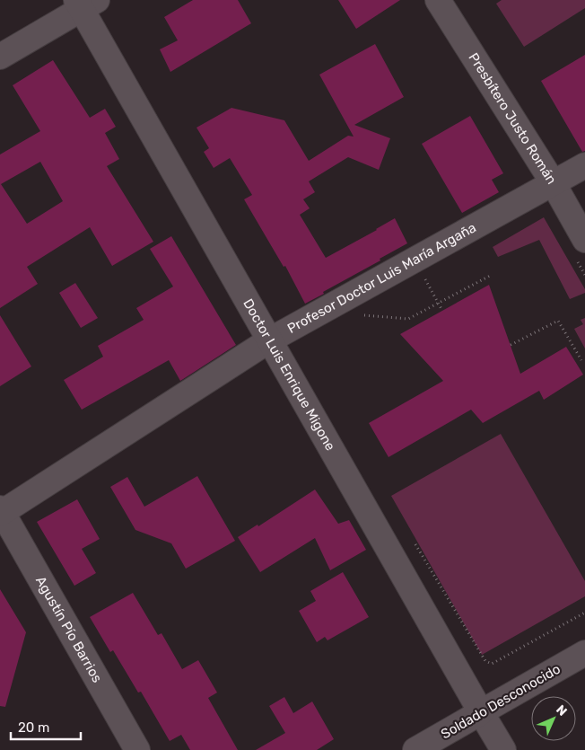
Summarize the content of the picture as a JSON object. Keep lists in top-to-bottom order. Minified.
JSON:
{"streets":{"street":["Presbítero Justo Román","Profesor Doctor Luis María Argaña","Doctor Luis Enrique Migone","Agustín Pío Barrios","Soldado Desconocido"]},"crossings":[["Presbítero Justo Román","Profesor Doctor Luis María Argaña"],["Profesor Doctor Luis María Argaña","Doctor Luis Enrique Migone"],["Profesor Doctor Luis María Argaña","Agustín Pío Barrios"],["Doctor Luis Enrique Migone","Soldado Desconocido"]],"scale_bar":"20 m","north":"top right"}
